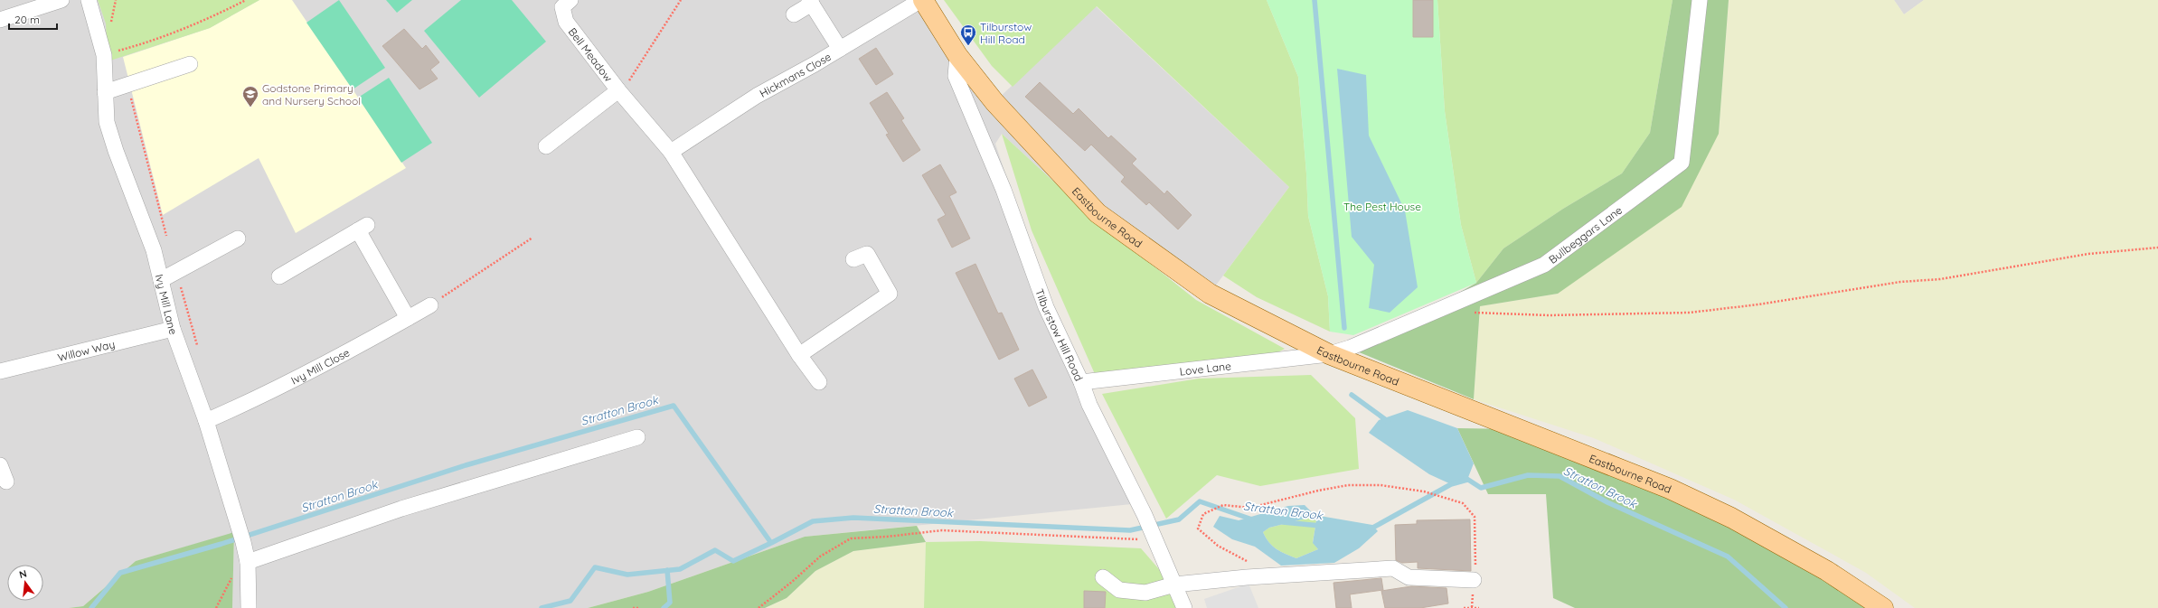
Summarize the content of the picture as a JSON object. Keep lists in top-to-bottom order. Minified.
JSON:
{"streets":{"main road":["Eastbourne Road"],"street":["Bell Meadow","Hickmans Close","Bullbeggars Lane","Ivy Mill Lane","Tilburstow Hill Road","Willow Way","Ivy Mill Close","Love Lane"]},"crossings":[["Bell Meadow","Hickmans Close"],["Hickmans Close","Eastbourne Road"],["Eastbourne Road","Bullbeggars Lane"],["Eastbourne Road","Tilburstow Hill Road"],["Eastbourne Road","Love Lane"],["Bullbeggars Lane","Love Lane"],["Ivy Mill Lane","Willow Way"],["Ivy Mill Lane","Ivy Mill Close"],["Tilburstow Hill Road","Love Lane"]],"water":["Stratton Brook"],"parks":["The Pest House"],"places":{"bus stop":["Tilburstow Hill Road"],"school or university":["Godstone Primary and Nursery School"]},"scale_bar":"20 m","north":"top"}
